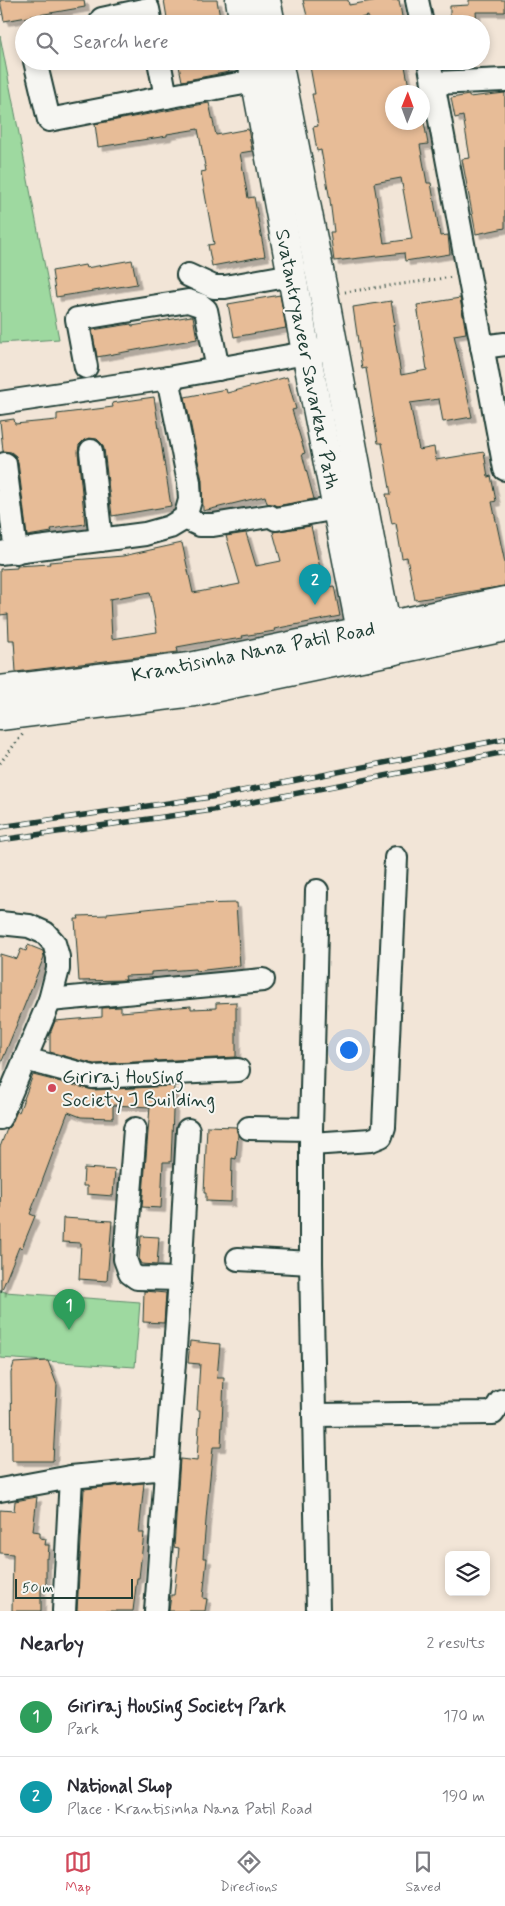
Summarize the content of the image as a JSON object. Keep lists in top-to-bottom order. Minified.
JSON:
{"streets":{"main road":["Svatantryaveer Savarkar Path","Krantisinha Nana Patil Road"]},"crossings":[["Svatantryaveer Savarkar Path","Krantisinha Nana Patil Road"]],"places":["Giriraj Housing Society J Building"],"scale_bar":"50 m","north":"top","page":{"search":"Search here","pins":["2","1"],"scale":"50 m","heading":["Nearby","2 results"],"list":[{"mark":"1","name":"Giriraj Housing Society Park","note":"Park","value":"170 m"},{"mark":"2","name":"National Shop","note":"Place · Krantisinha Nana Patil Road","value":"190 m"}],"nav":["Map","Directions","Saved"]}}
